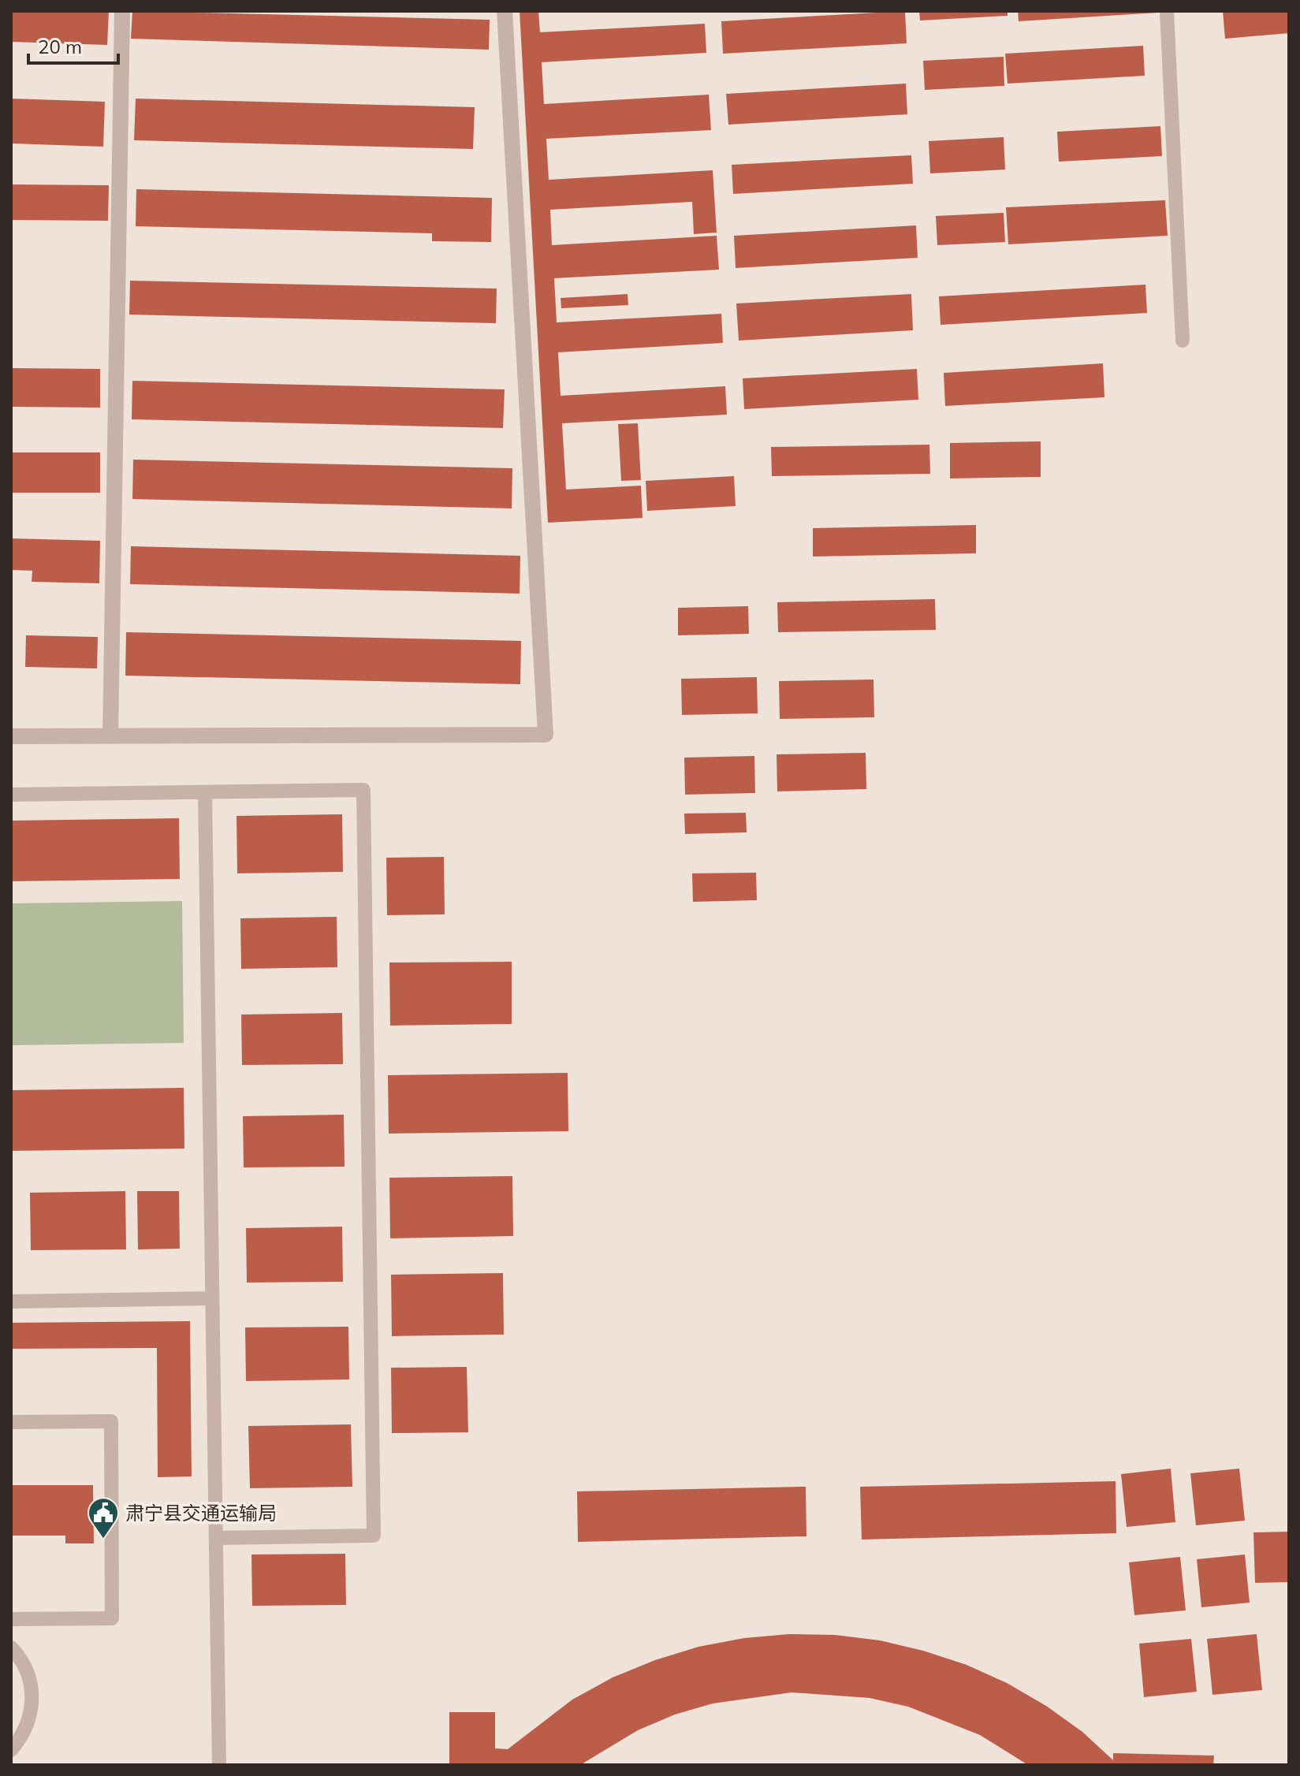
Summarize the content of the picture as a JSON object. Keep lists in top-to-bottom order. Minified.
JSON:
{"places":{"public building":["肃宁县交通运输局"]},"scale_bar":"20 m"}
